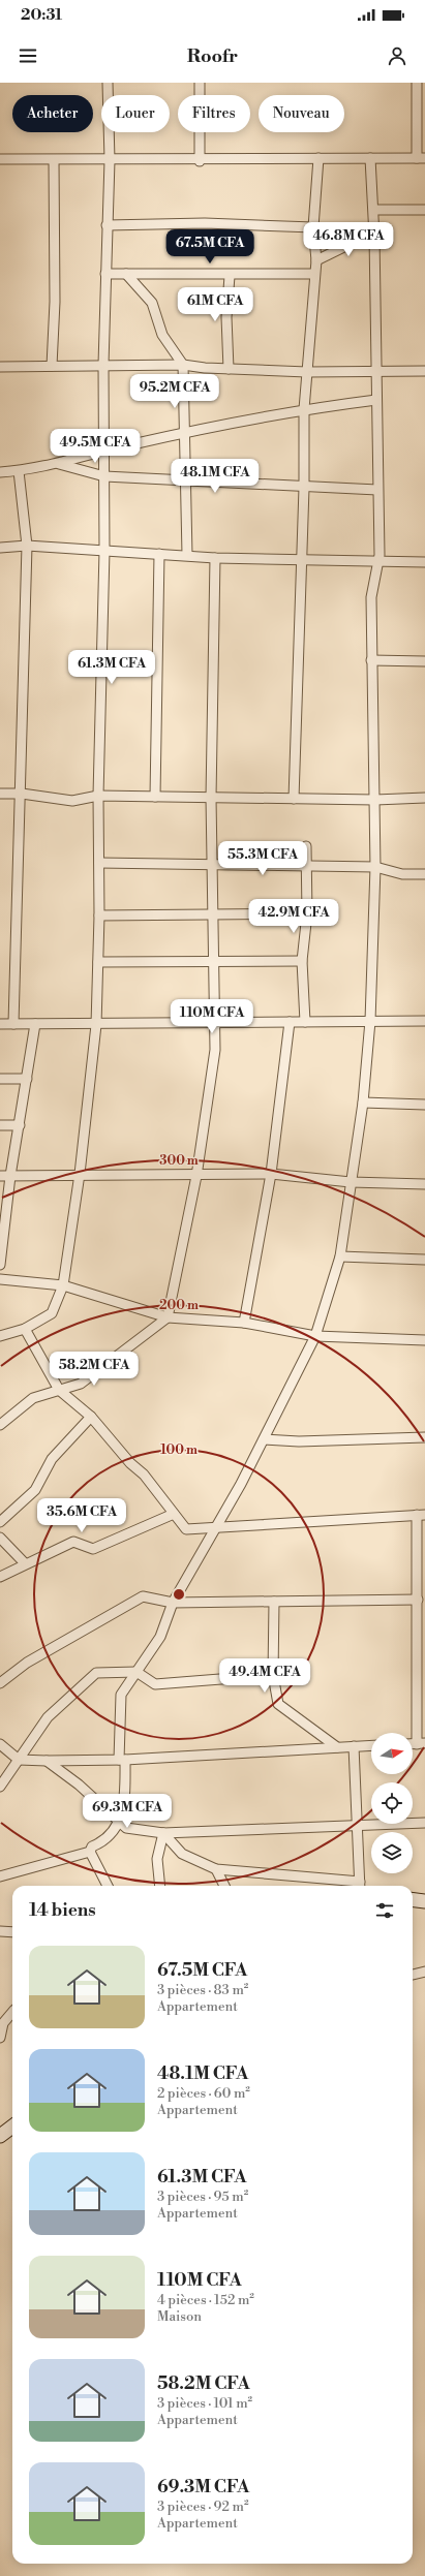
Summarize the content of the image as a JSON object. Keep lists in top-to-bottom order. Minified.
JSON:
{"north":"right","page":{"status":"20:31","header":"Roofr","chip":["Acheter","Louer","Filtres","Nouveau"],"price":["46.8M CFA","67.5M CFA","61M CFA","95.2M CFA","49.5M CFA","48.1M CFA","61.3M CFA","55.3M CFA","42.9M CFA","110M CFA","58.2M CFA","35.6M CFA","49.4M CFA","69.3M CFA"],"heading":"14 biens","list":[{"name":"67.5M CFA","note":"3 pièces · 83 m² · Appartement"},{"name":"48.1M CFA","note":"2 pièces · 60 m² · Appartement"},{"name":"61.3M CFA","note":"3 pièces · 95 m² · Appartement"},{"name":"110M CFA","note":"4 pièces · 152 m² · Maison"},{"name":"58.2M CFA","note":"3 pièces · 101 m² · Appartement"},{"name":"69.3M CFA","note":"3 pièces · 92 m² · Appartement"}]},"rings":["300 m","200 m","100 m"]}
